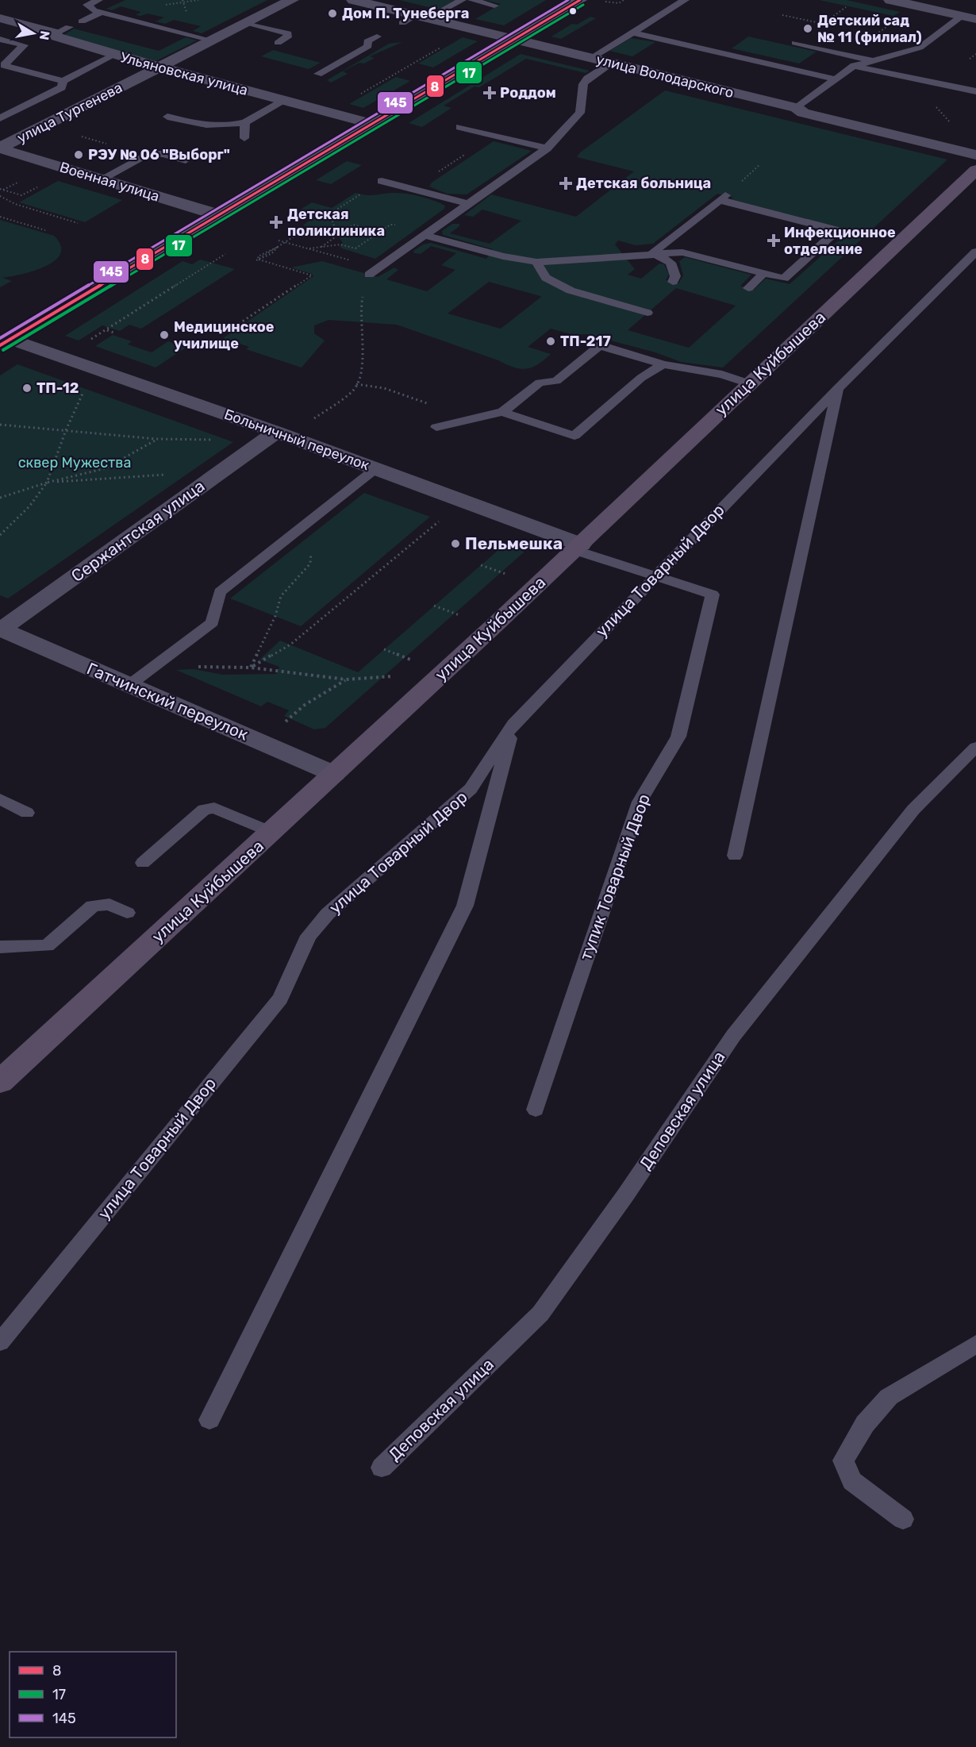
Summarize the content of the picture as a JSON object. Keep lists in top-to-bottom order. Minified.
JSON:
{"streets":{"main road":["улица Куйбышева"],"street":["Ульяновская улица","улица Володарского","улица Тургенева","Военная улица","Больничный переулок","Сержантская улица","Гатчинский переулок"],"lane":["улица Товарный Двор","тупик Товарный Двор","Деповская улица"]},"crossings":[["Ульяновская улица","улица Тургенева"],["улица Тургенева","Военная улица"],["улица Куйбышева","Больничный переулок"],["улица Куйбышева","Гатчинский переулок"],["улица Куйбышева","тупик Товарный Двор"],["Больничный переулок","Сержантская улица"],["Больничный переулок","тупик Товарный Двор"],["Сержантская улица","Гатчинский переулок"],["улица Товарный Двор","тупик Товарный Двор"]],"parks":["сквер Мужества"],"places":{"other":["Дом П. Тунеберга","Детский сад № 11 (филиал)","РЭУ № 06 \"Выборг\"","Медицинское училище","ТП-217","ТП-12","Пельмешка"],"health":["Роддом","Детская больница","Детская поликлиника","Инфекционное отделение"]},"lines":["transit line 8","transit line 145","transit line 17"],"legend":["8","17","145"],"north":"right"}
